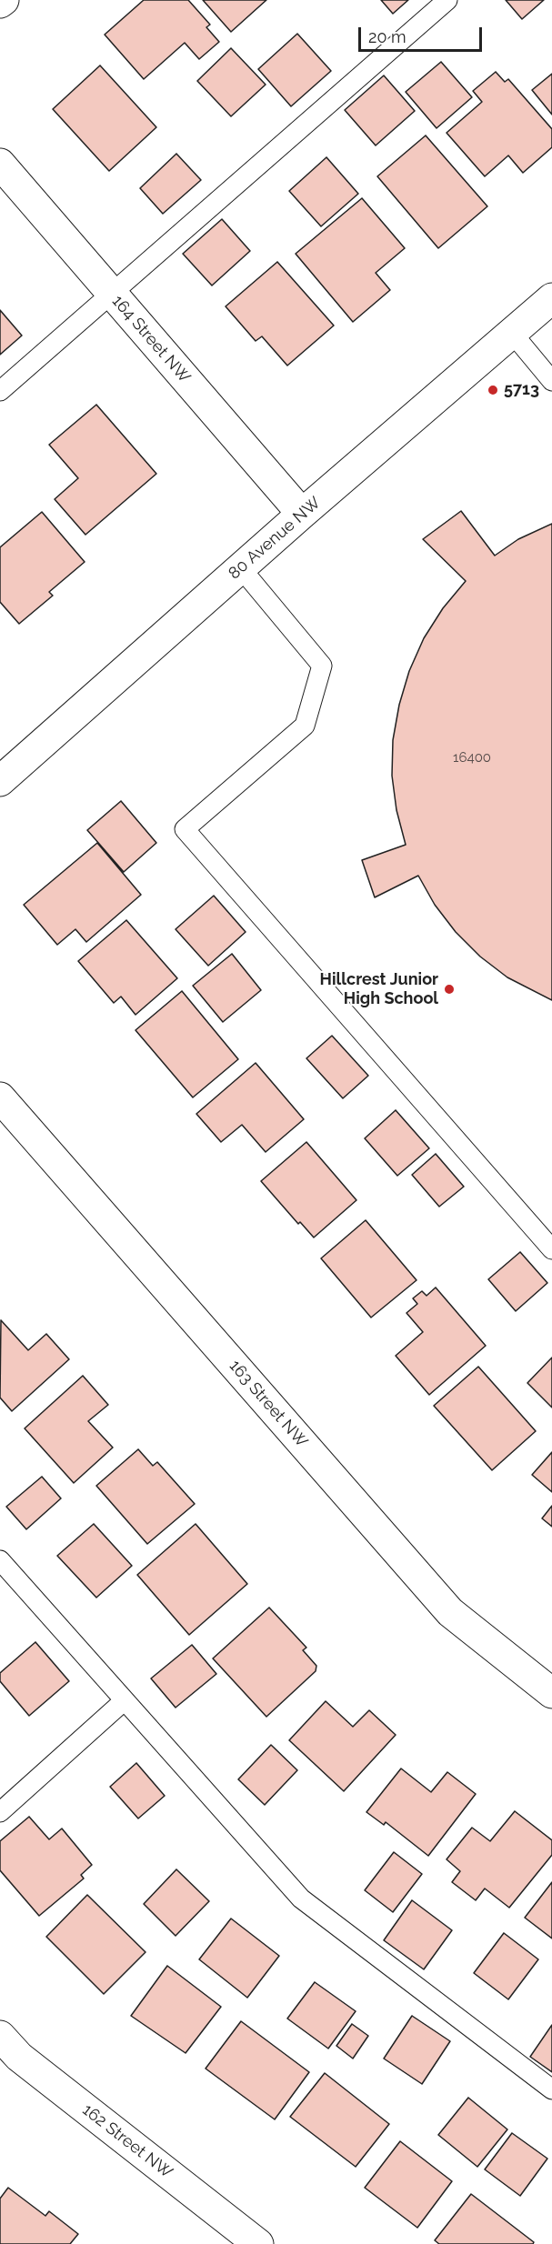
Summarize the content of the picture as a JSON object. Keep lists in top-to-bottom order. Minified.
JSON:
{"streets":{"street":["164 Street NW","80 Avenue NW","163 Street NW","162 Street NW"]},"crossings":[["164 Street NW","80 Avenue NW"]],"places":["5713","Hillcrest Junior High School"],"house_numbers":["16400"],"scale_bar":"20 m"}
